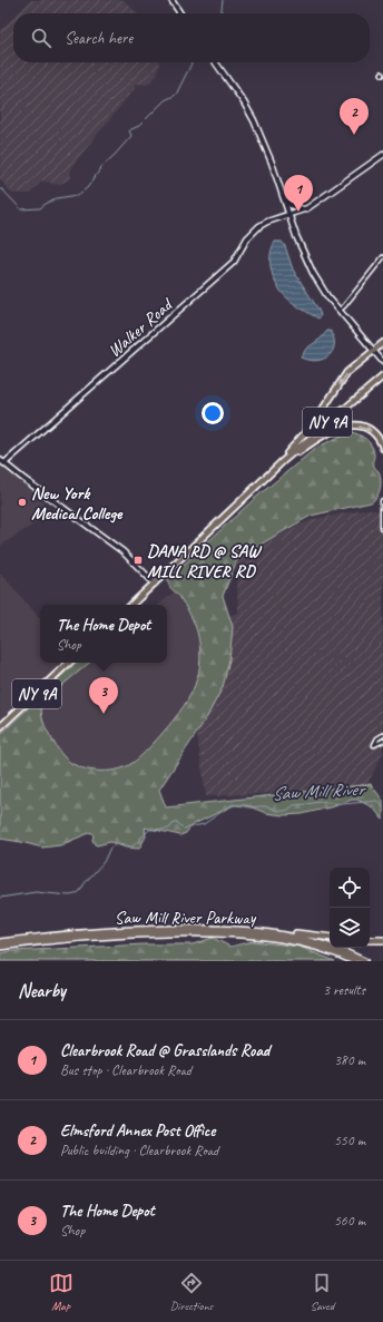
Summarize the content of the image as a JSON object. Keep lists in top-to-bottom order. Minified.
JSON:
{"streets":{"highway":["Saw Mill River Parkway"],"main road":["NY 9A"],"street":["Walker Road"]},"water":["Saw Mill River"],"places":{"other":["New York Medical College"],"transit":["DANA RD @ SAW MILL RIVER RD"]},"page":{"search":"Search here","pins":["2","1","3"],"popup":["The Home Depot","Shop"],"heading":["Nearby","3 results"],"list":[{"mark":"1","name":"Clearbrook Road @ Grasslands Road","note":"Bus stop · Clearbrook Road","value":"380 m"},{"mark":"2","name":"Elmsford Annex Post Office","note":"Public building · Clearbrook Road","value":"550 m"},{"mark":"3","name":"The Home Depot","note":"Shop","value":"560 m"}],"nav":["Map","Directions","Saved"]}}
